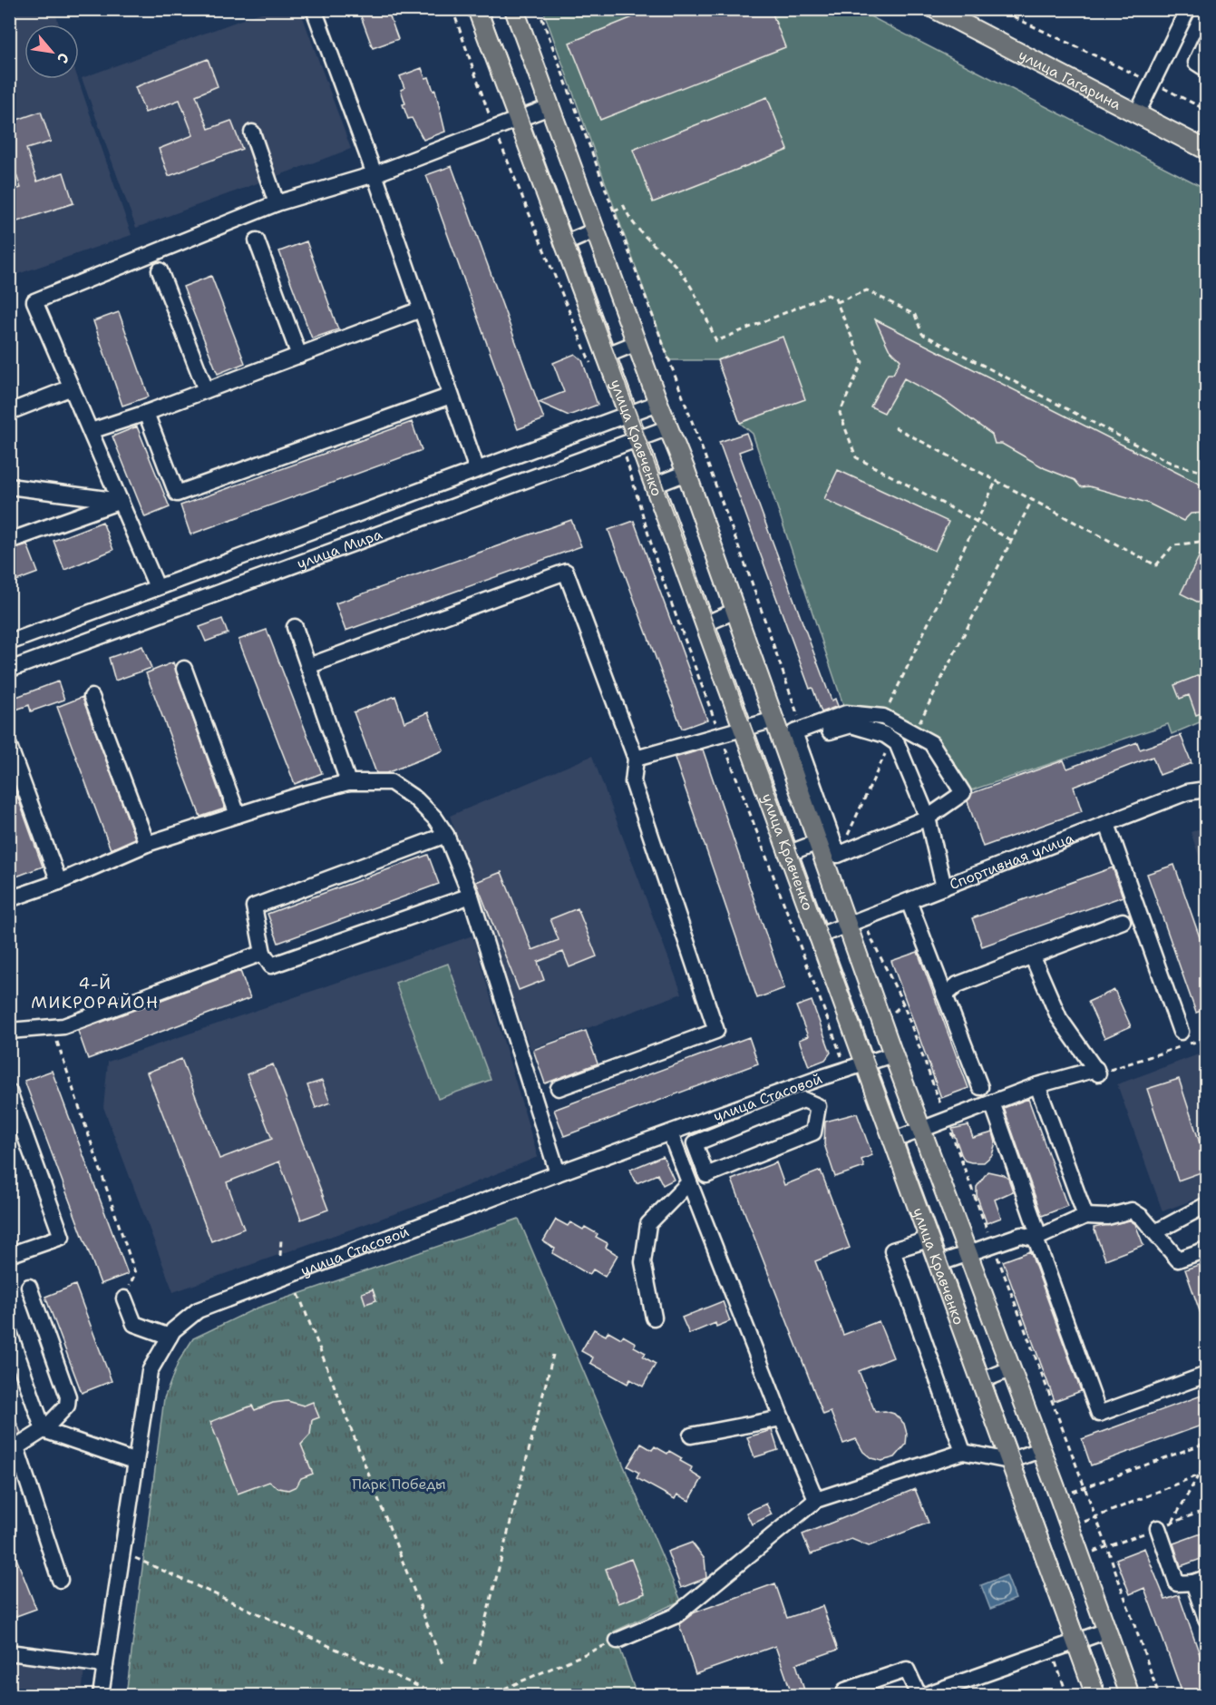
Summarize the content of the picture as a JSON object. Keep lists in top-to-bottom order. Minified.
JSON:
{"streets":{"main road":["улица Гагарина","улица Кравченко"],"street":["улица Мира","Спортивная улица","улица Стасовой"]},"crossings":[["улица Кравченко","улица Мира"],["улица Кравченко","Спортивная улица"],["улица Кравченко","улица Стасовой"]],"districts":["4-Й МИКРОРАЙОН"],"parks":["Парк Победы"],"north":"bottom right"}
